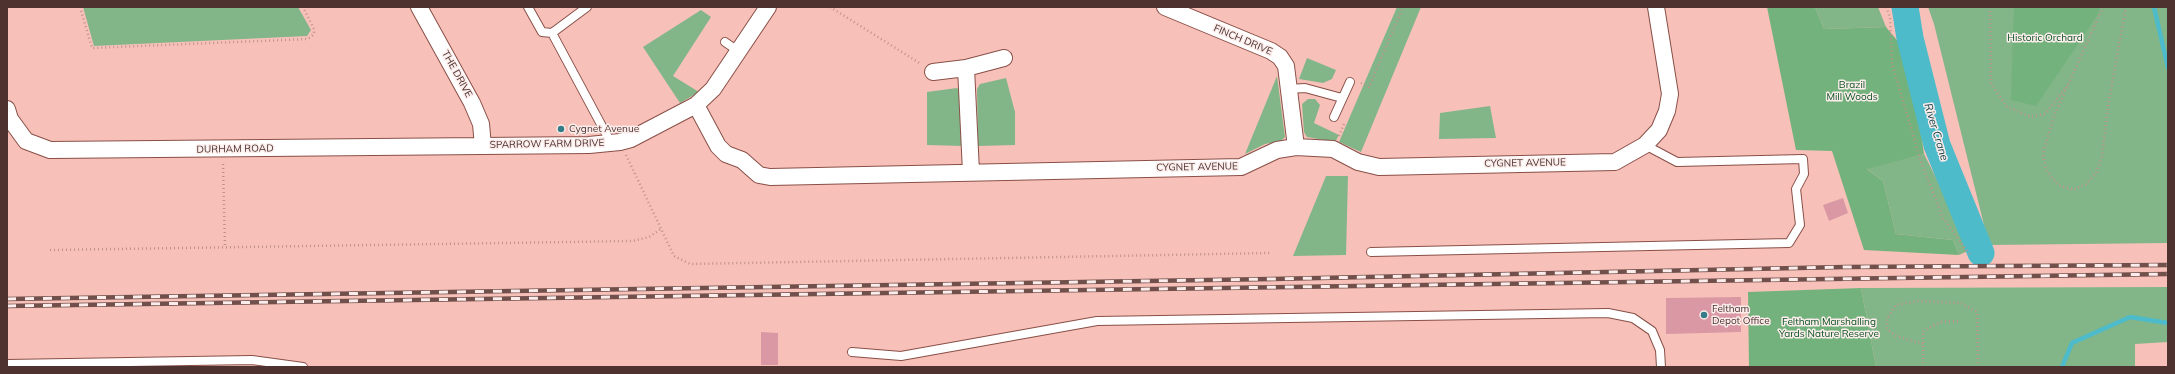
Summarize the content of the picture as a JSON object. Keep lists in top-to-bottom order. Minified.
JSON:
{"streets":{"street":["FINCH DRIVE","THE DRIVE","SPARROW FARM DRIVE","DURHAM ROAD","CYGNET AVENUE"]},"crossings":[["FINCH DRIVE","CYGNET AVENUE"],["THE DRIVE","SPARROW FARM DRIVE"],["THE DRIVE","DURHAM ROAD"],["SPARROW FARM DRIVE","DURHAM ROAD"],["SPARROW FARM DRIVE","CYGNET AVENUE"]],"water":["River Crane"],"parks":["Historic Orchard","Brazil Mill Woods","Feltham Marshalling Yards Nature Reserve"],"places":["Cygnet Avenue","Feltham Depot Office"]}
